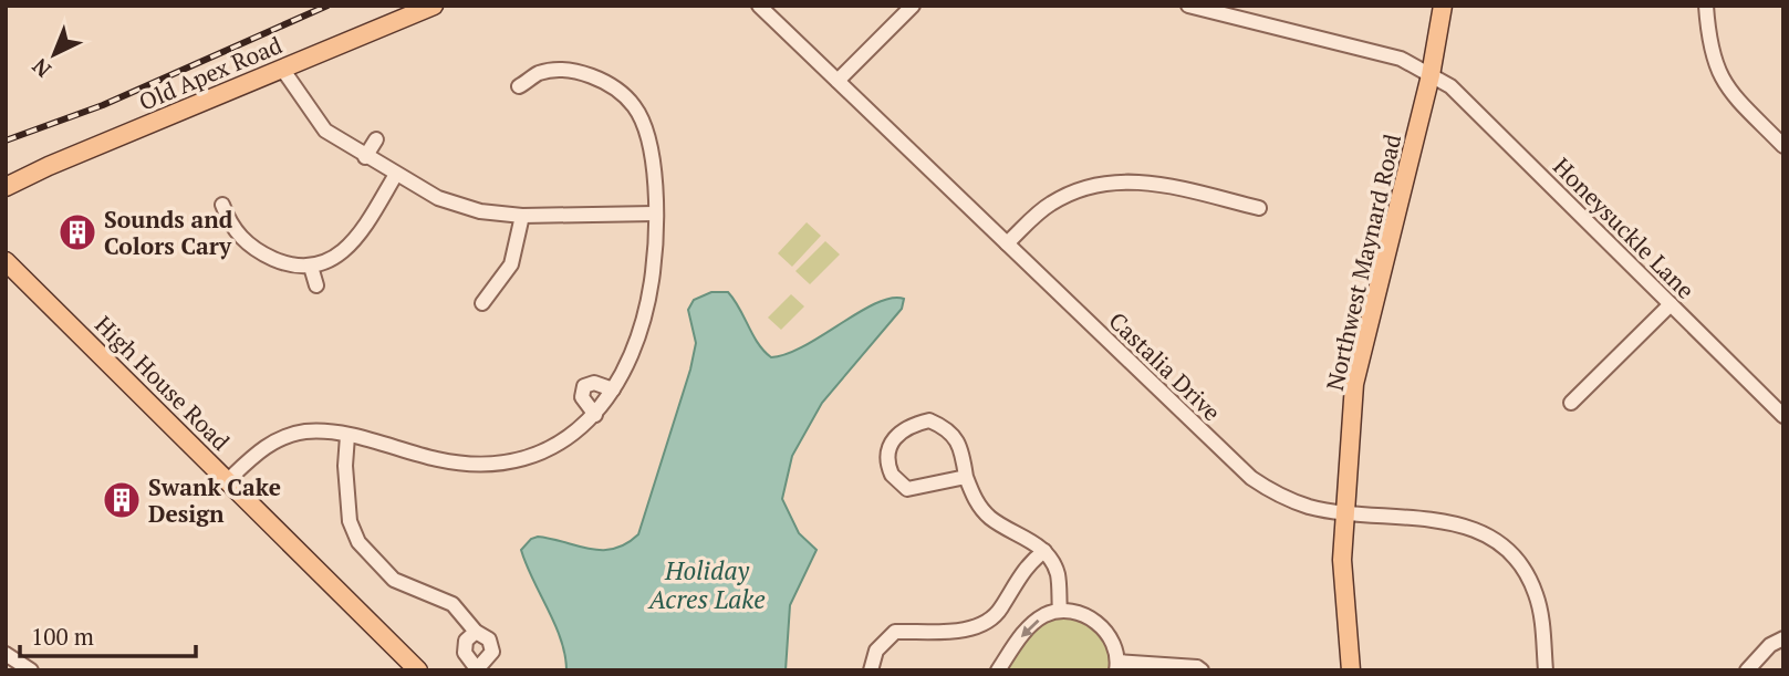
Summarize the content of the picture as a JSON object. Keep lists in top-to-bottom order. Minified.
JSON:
{"streets":{"main road":["Old Apex Road","Northwest Maynard Road","High House Road"],"street":["Honeysuckle Lane","Castalia Drive"]},"crossings":[["Honeysuckle Lane","Northwest Maynard Road"],["Northwest Maynard Road","Castalia Drive"]],"water":["Holiday Acres Lake"],"places":{"building":["Sounds and Colors Cary","Swank Cake Design"]},"scale_bar":"100 m","north":"bottom left"}
